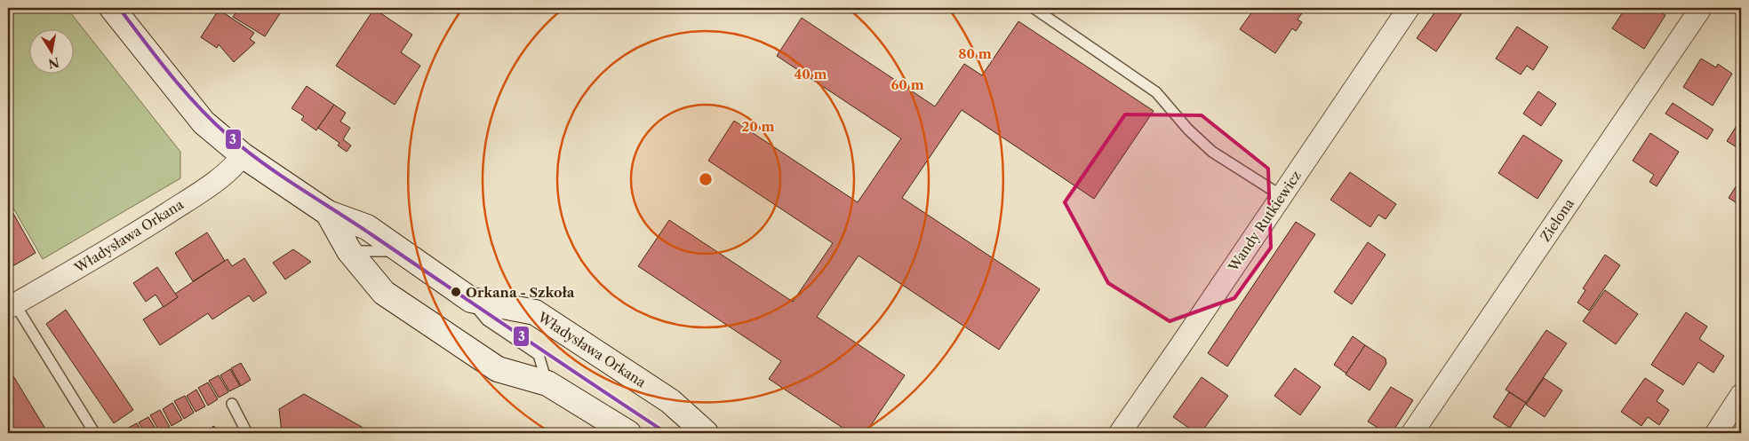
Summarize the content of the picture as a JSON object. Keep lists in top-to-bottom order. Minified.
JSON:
{"streets":{"street":["Zielona","Wandy Rutkiewicz","Władysława Orkana"]},"places":["Orkana - Szkoła"],"lines":["transit line 3"],"north":"bottom","rings":["80 m","40 m","60 m","20 m"]}
